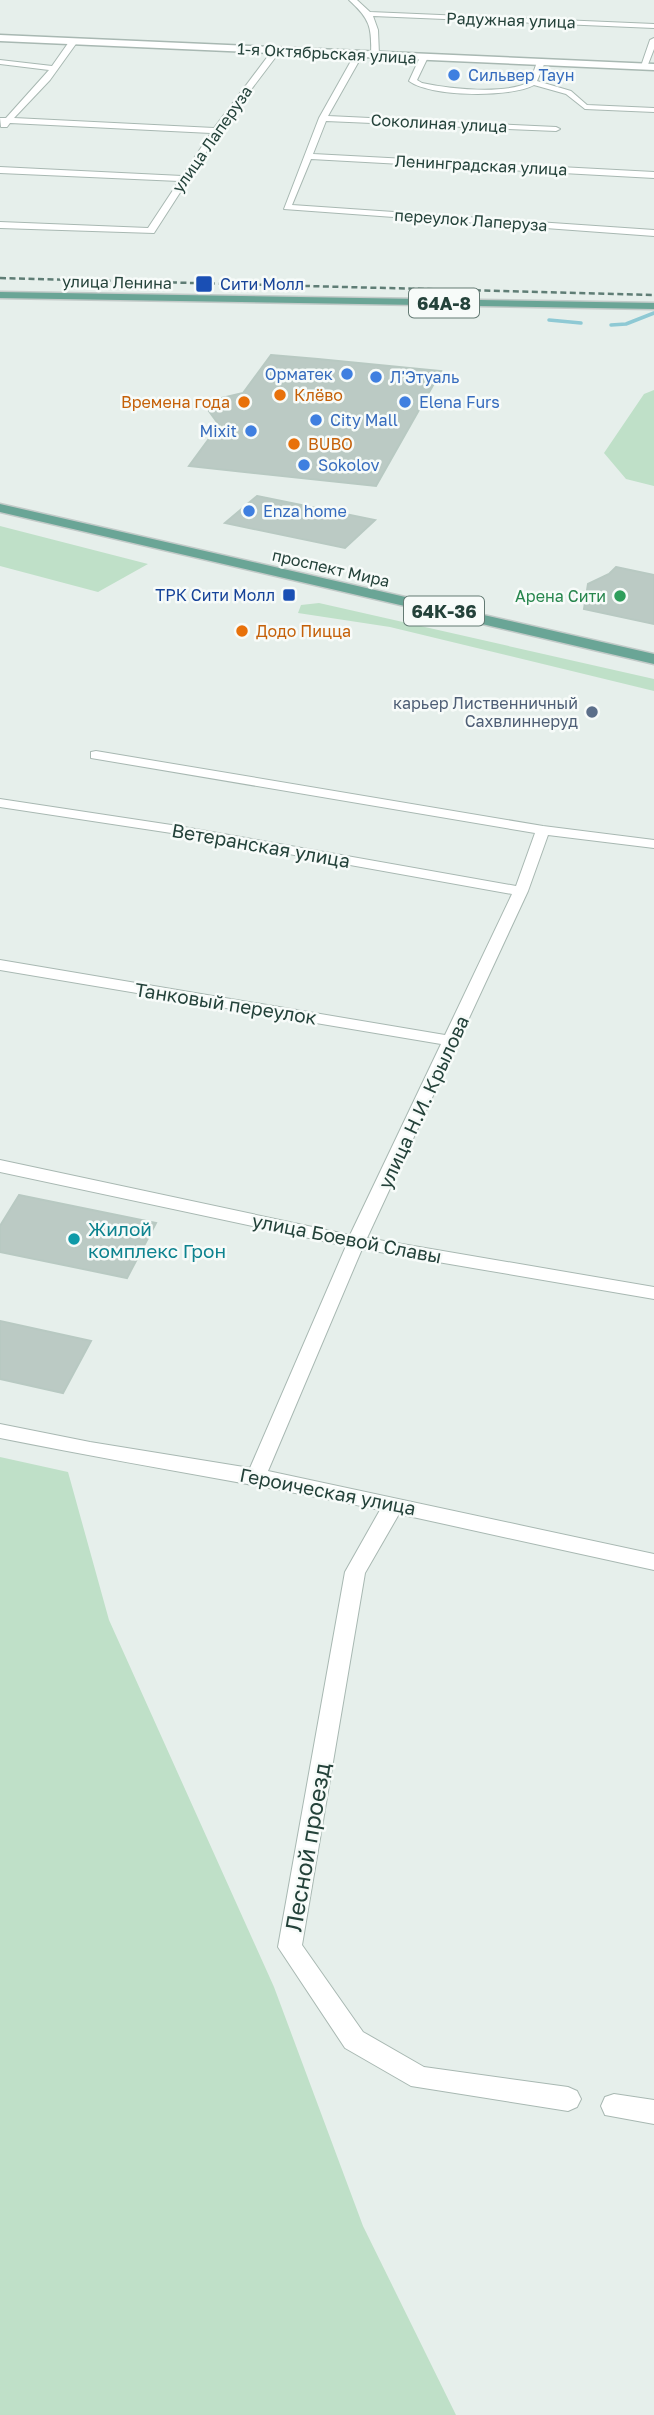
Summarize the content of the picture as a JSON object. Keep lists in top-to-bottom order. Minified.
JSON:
{"streets":{"main road":["улица Ленина","64А-8","проспект Мира","64К-36"],"street":["Радужная улица","1-я Октябрьская улица","Соколиная улица","улица Лаперуза","Ленинградская улица","переулок Лаперуза","Ветеранская улица","Танковый переулок","улица Н.И. Крылова","улица Боевой Славы","Героическая улица","Лесной проезд"]},"crossings":[["1-я Октябрьская улица","улица Лаперуза"],["Ленинградская улица","переулок Лаперуза"],["Ветеранская улица","улица Н.И. Крылова"],["Танковый переулок","улица Н.И. Крылова"],["улица Н.И. Крылова","улица Боевой Славы"],["улица Н.И. Крылова","Героическая улица"],["Героическая улица","Лесной проезд"]],"places":{"other":["Сильвер Таун","Орматек","Л'Этуаль","Клёво","Времена года","Elena Furs","City Mall","Mixit","BUBO","Sokolov","Enza home","Арена Сити","Додо Пицца","карьер Лиственничный Сахвлиннеруд","Жилой комплекс Грон"],"transit":["Сити Молл","ТРК Сити Молл"]}}
